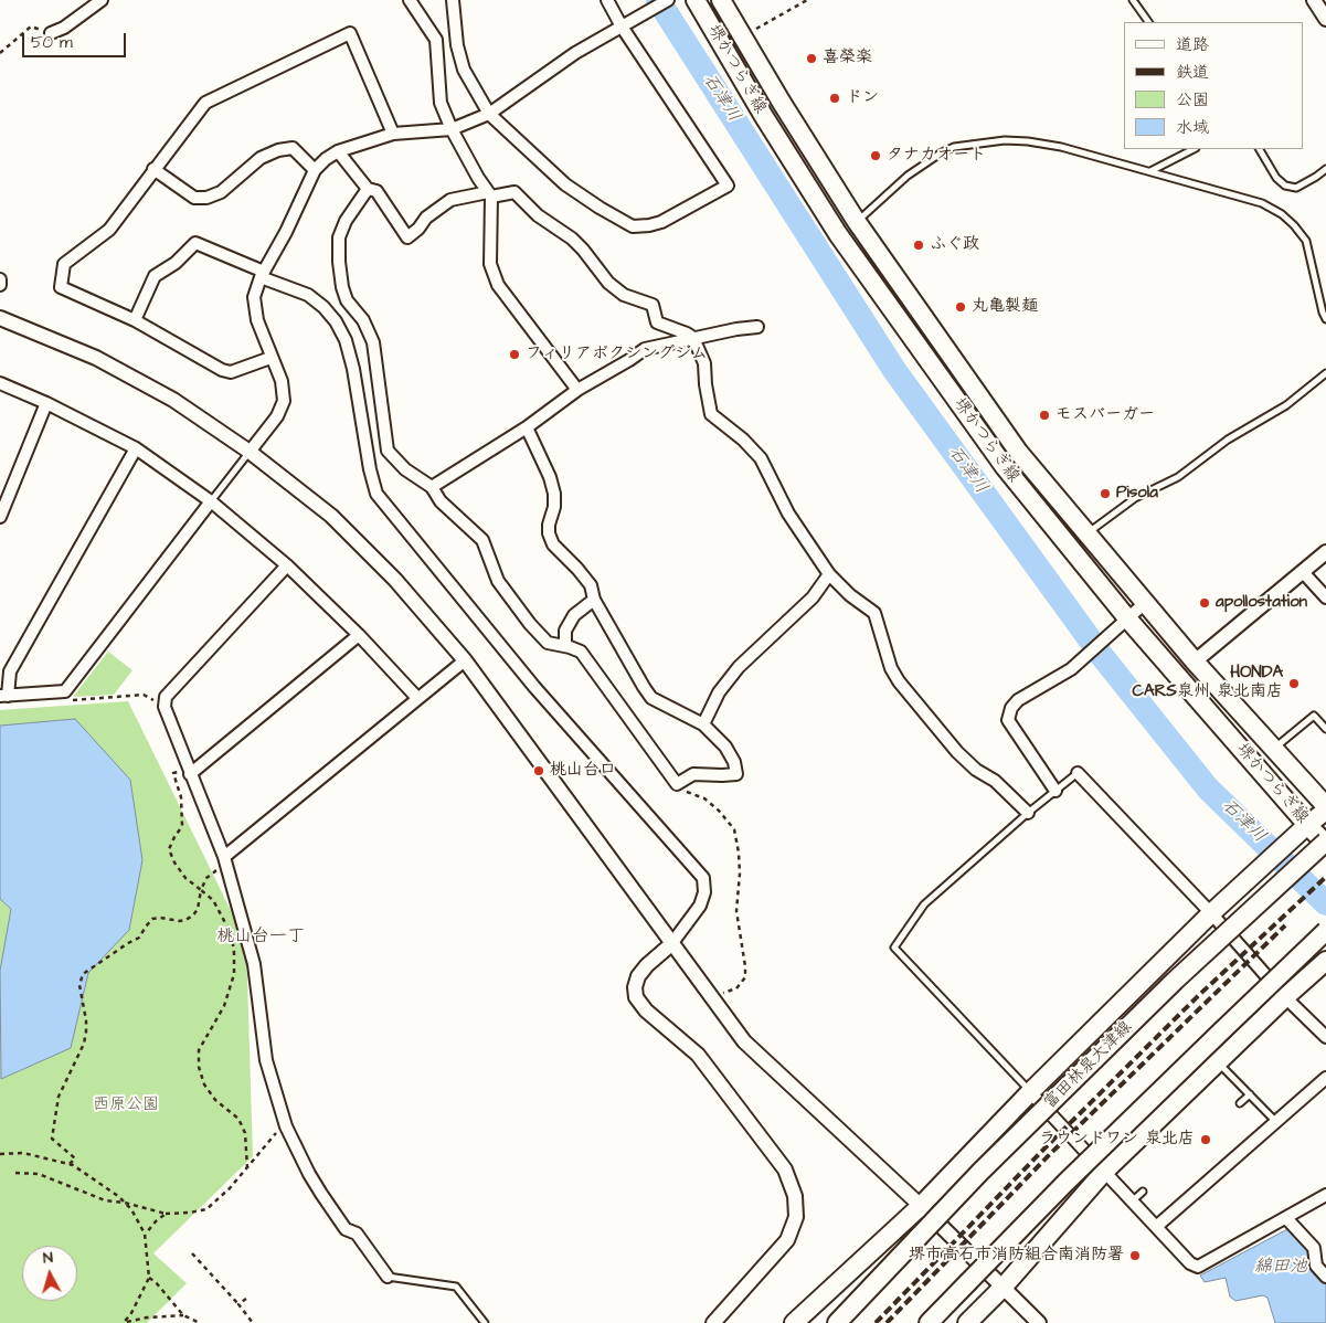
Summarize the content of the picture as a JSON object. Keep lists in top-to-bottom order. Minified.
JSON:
{"streets":{"main road":["堺かつらぎ線","富田林泉大津線"]},"crossings":[["堺かつらぎ線","富田林泉大津線"]],"districts":["桃山台一丁"],"water":["石津川","綿田池"],"parks":["西原公園"],"places":["喜榮楽","ドン","タナカオート","ふぐ政","丸亀製麺","フィリアボクシングジム","モスバーガー","Pisola","apollostation","HONDA CARS泉州 泉北南店","桃山台口","ラウンドワン 泉北店","堺市高石市消防組合南消防署"],"legend":["道路","鉄道","公園","水域"],"scale_bar":"50 m","north":"top"}
